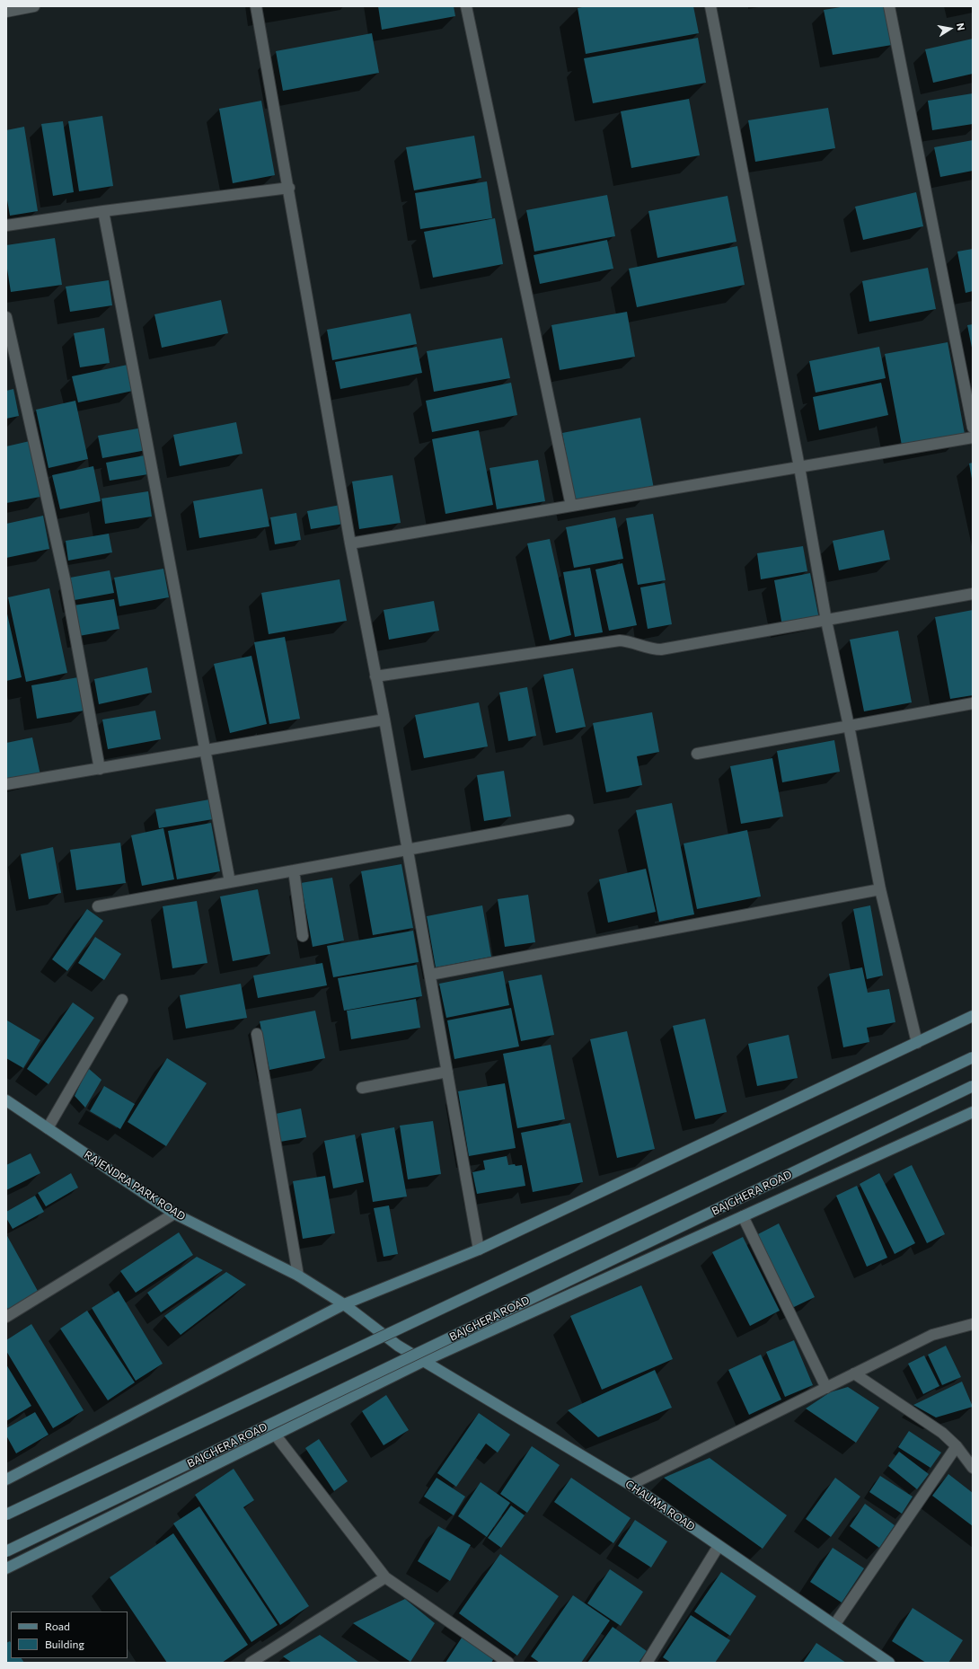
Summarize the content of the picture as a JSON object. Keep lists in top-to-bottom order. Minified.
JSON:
{"streets":{"street":["RAJENDRA PARK ROAD","BAJGHERA ROAD","CHAUMA ROAD"]},"crossings":[["RAJENDRA PARK ROAD","CHAUMA ROAD"]],"legend":["Road","Building"],"north":"right"}
